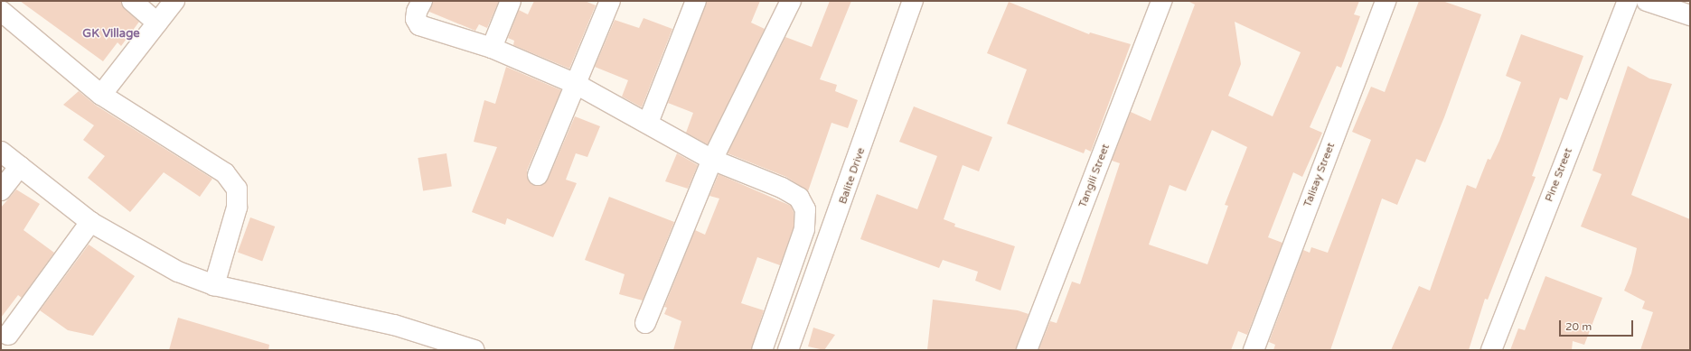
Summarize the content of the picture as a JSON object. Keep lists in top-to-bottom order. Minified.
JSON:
{"streets":{"street":["Talisay Street","Pine Street","Balite Drive","Tangili Street"]},"districts":["GK Village"],"scale_bar":"20 m"}
